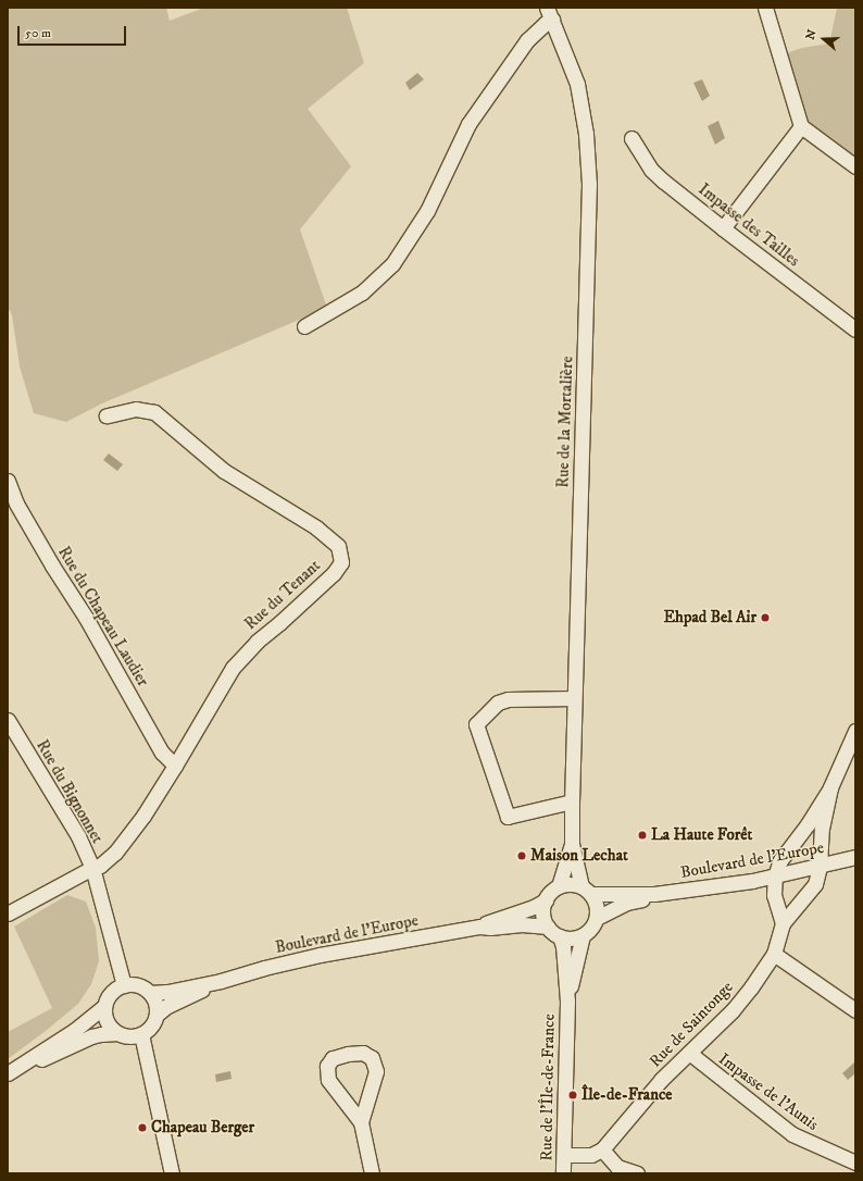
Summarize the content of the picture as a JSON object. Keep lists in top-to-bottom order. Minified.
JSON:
{"streets":{"street":["Impasse des Tailles","Rue de la Mortalière","Rue du Tenant","Rue du Chapeau Laudier","Rue du Bignonnet","Boulevard de l'Europe","Rue de Saintonge","Rue de l'Île-de-France","Impasse de l'Aunis"]},"crossings":[["Rue de la Mortalière","Boulevard de l'Europe"],["Rue de la Mortalière","Rue de l'Île-de-France"],["Rue du Tenant","Rue du Chapeau Laudier"],["Rue du Tenant","Rue du Bignonnet"],["Rue du Bignonnet","Boulevard de l'Europe"],["Boulevard de l'Europe","Rue de Saintonge"],["Boulevard de l'Europe","Rue de l'Île-de-France"],["Rue de Saintonge","Impasse de l'Aunis"]],"places":["Ehpad Bel Air","La Haute Forêt","Maison Lechat","Île-de-France","Chapeau Berger"],"scale_bar":"50 m","north":"left"}
